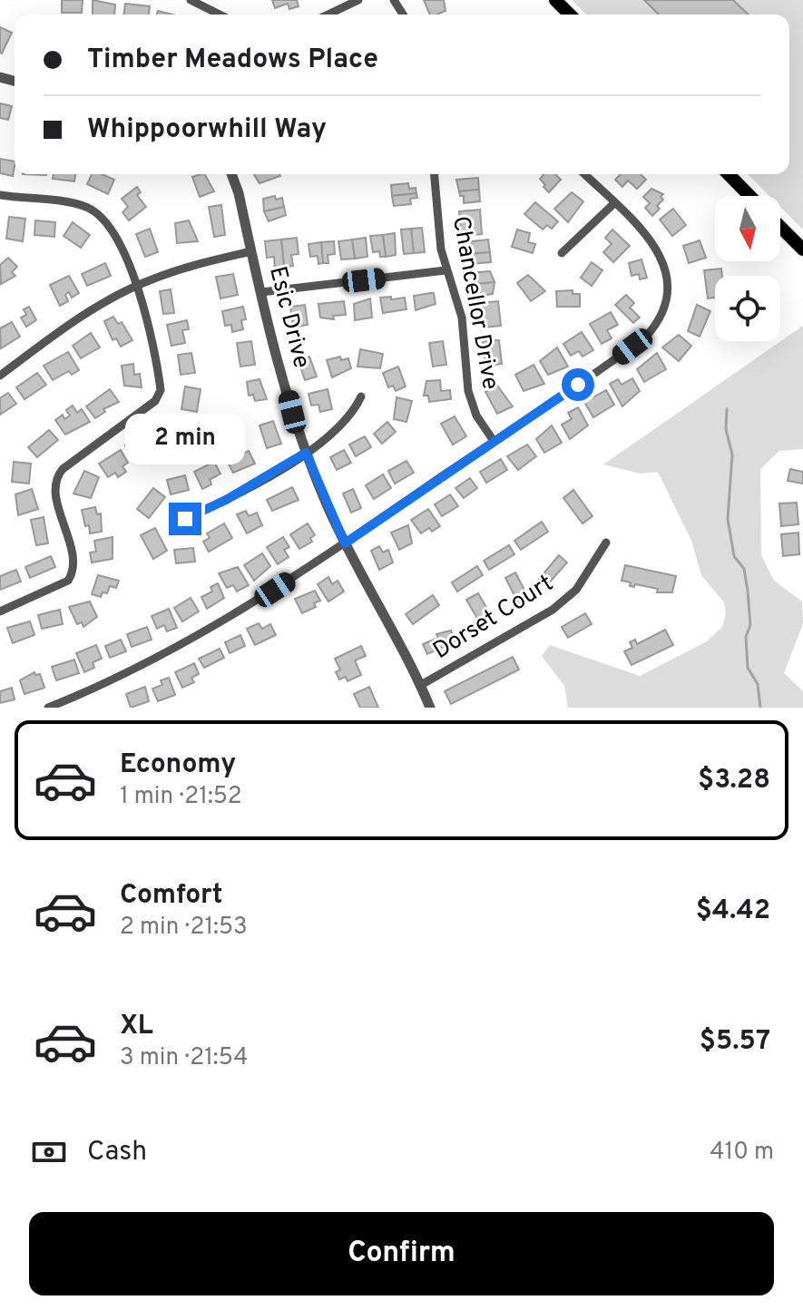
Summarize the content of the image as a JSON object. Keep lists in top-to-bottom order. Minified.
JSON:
{"streets":{"street":["Chancellor Drive","Esic Drive","Dorset Court"]},"crossings":[["Esic Drive","Dorset Court"]],"north":"bottom","page":{"banner":["Timber Meadows Place","Whippoorwhill Way"],"bubble":"2 min","list":[{"name":"Economy","note":"1 min · 21:52","value":"$3.28"},{"name":"Comfort","note":"2 min · 21:53","value":"$4.42"},{"name":"XL","note":"3 min · 21:54","value":"$5.57"}],"pay":["Cash","410 m"],"buttons":"Confirm"}}
